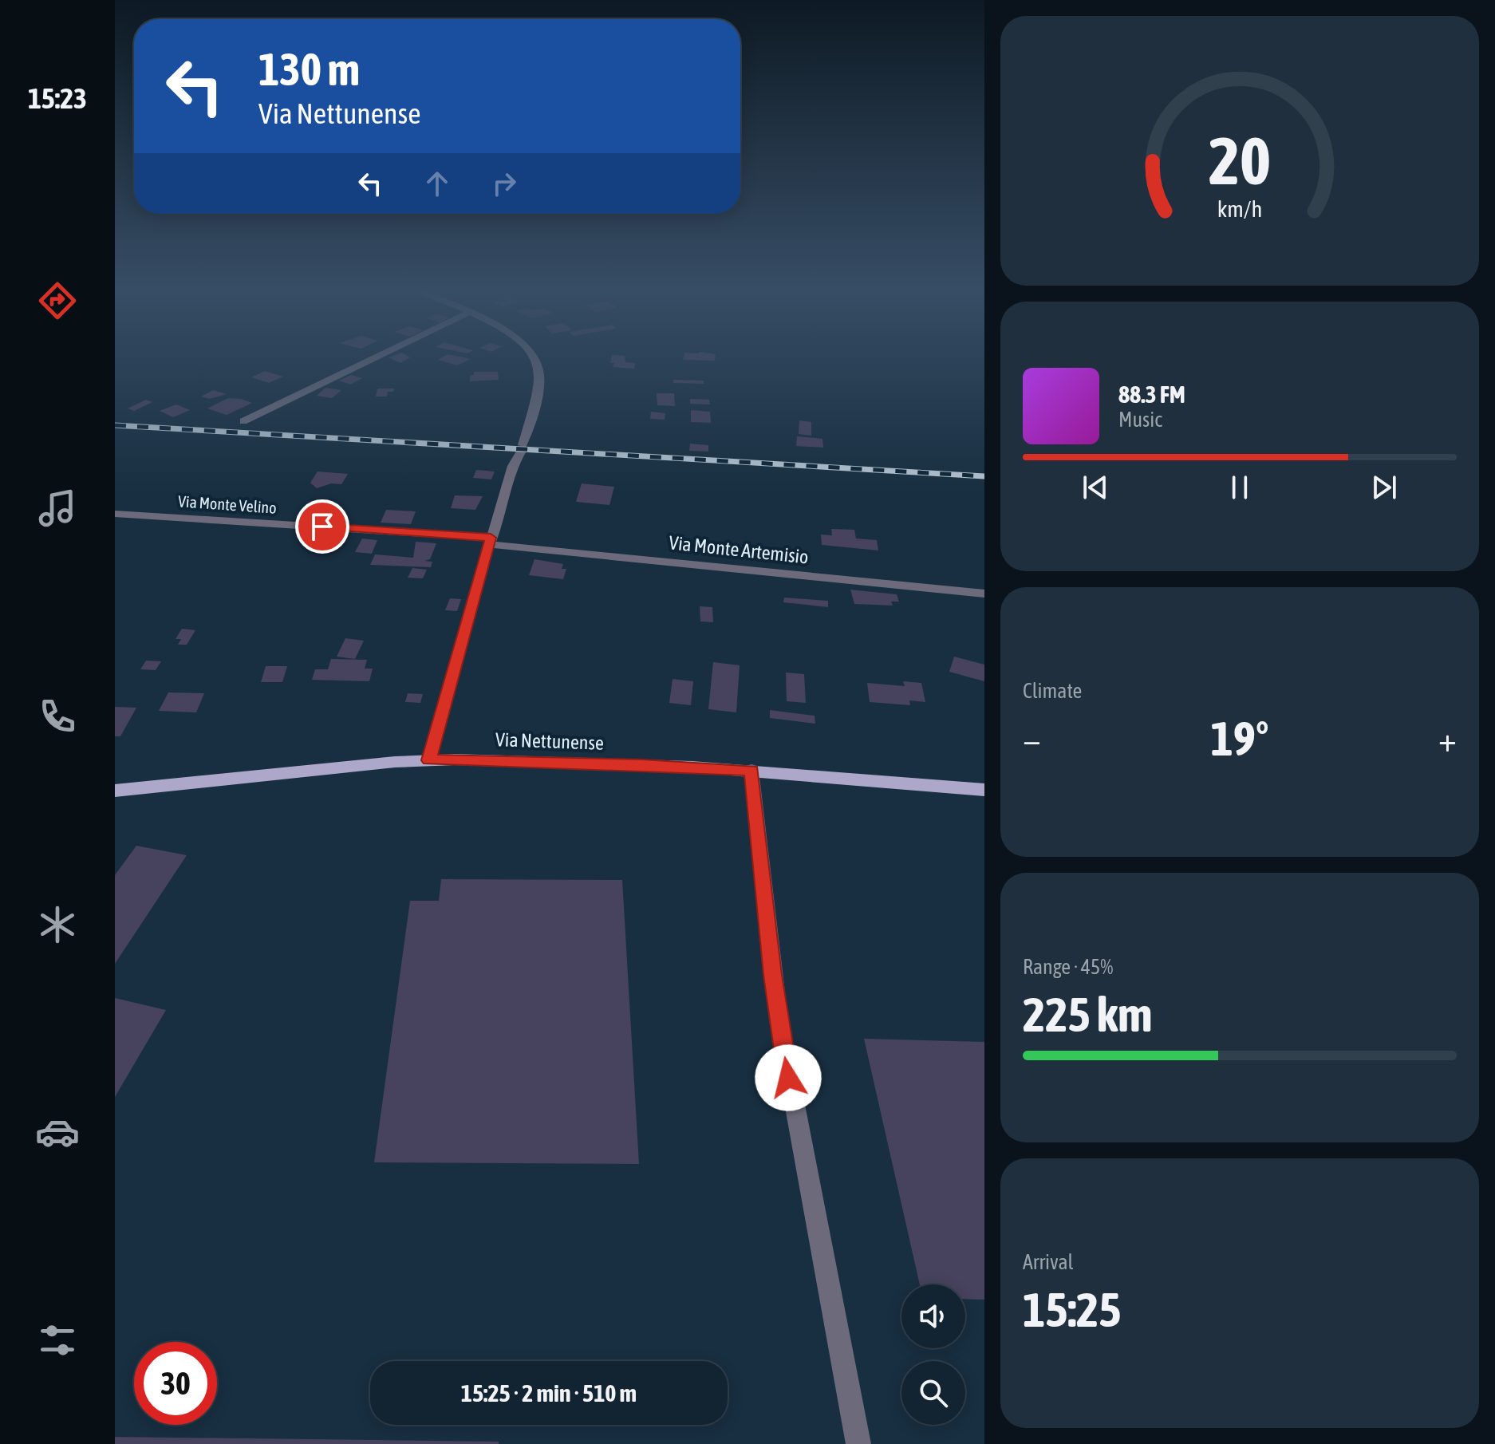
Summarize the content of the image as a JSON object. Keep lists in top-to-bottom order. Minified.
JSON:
{"streets":{"main road":["Via Nettunense"],"street":["Via Monte Velino","Via Monte Artemisio"]},"crossings":[["Via Monte Velino","Via Monte Artemisio"]],"page":{"tabs":"15:23","turn":["130 m","Via Nettunense"],"song":["88.3 FM","Music"],"tile":["Climate",["Range · 45%","225 km"],["Arrival","15:25"]],"heat":["−","19°","+"],"limit":"30","trip":"15:25 · 2 min · 510 m","gauge":["20","km/h"]}}
